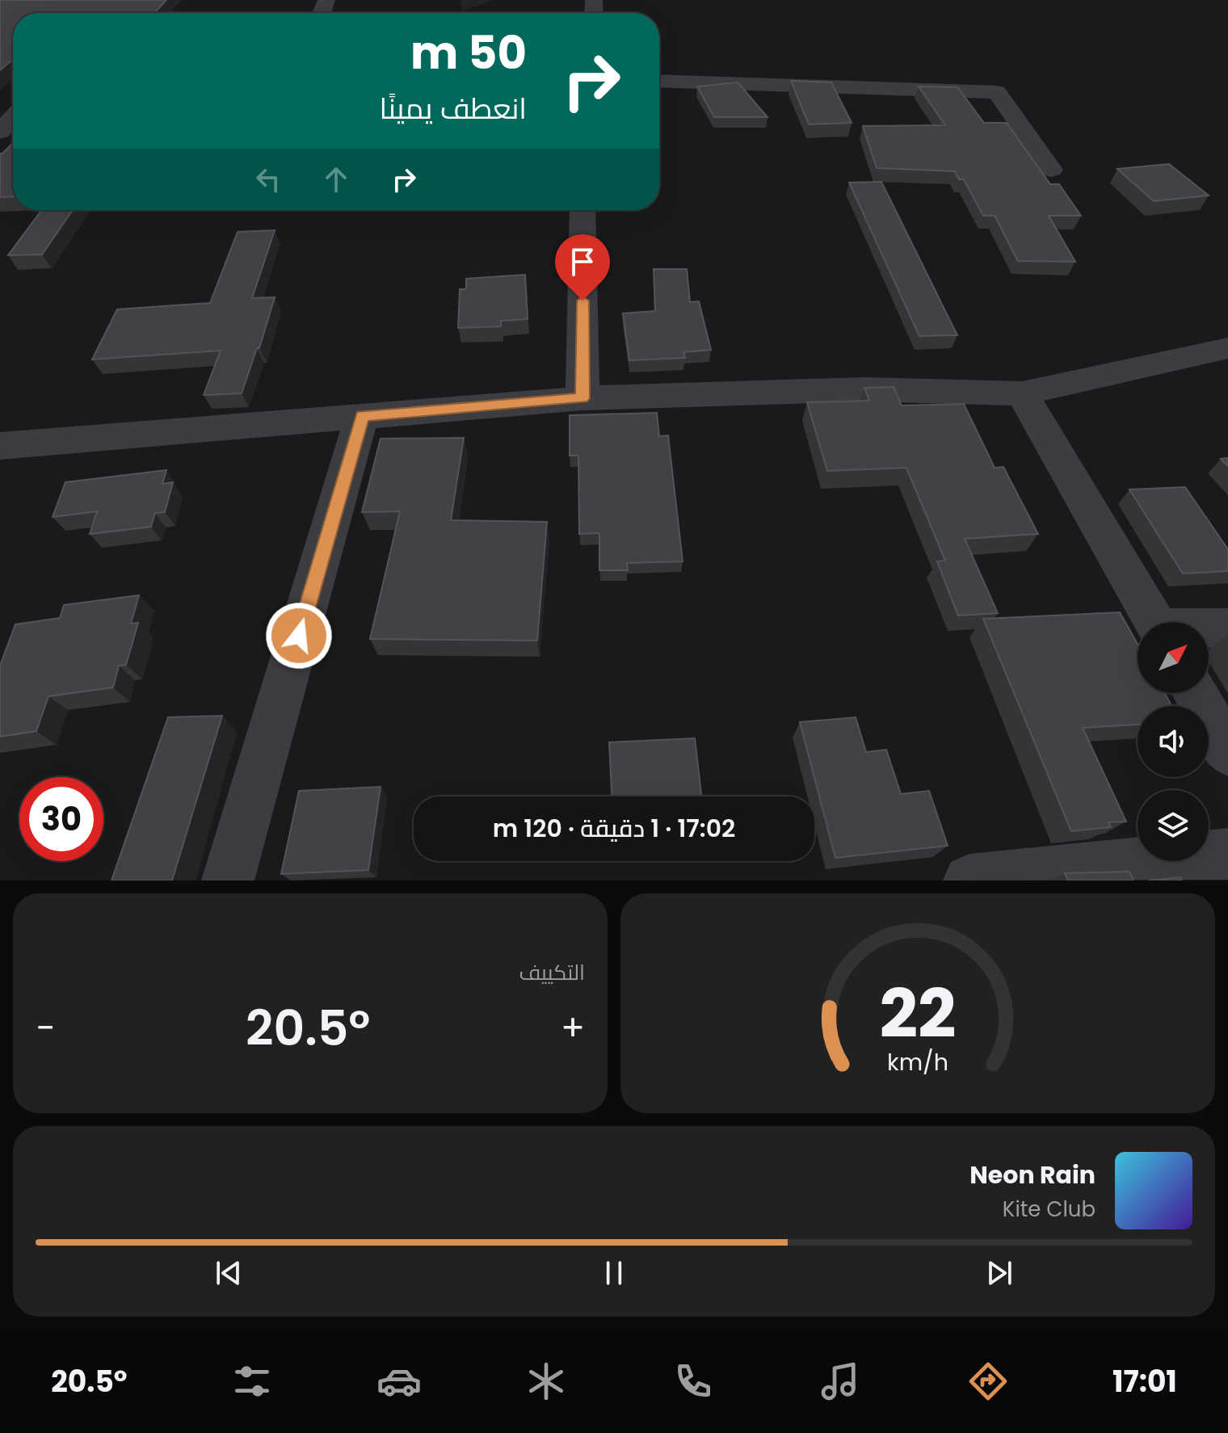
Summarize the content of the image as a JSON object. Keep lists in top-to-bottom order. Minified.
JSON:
{"north":"top right","page":{"turn":["50 m","انعطف يمينًا"],"limit":"30","trip":"17:02 · 1 دقيقة · 120 m","tile":"التكييف","heat":["−","20.5°","+"],"song":["Neon Rain","Kite Club"],"tabs":["17:01","20.5°"],"gauge":["22","km/h"]}}
